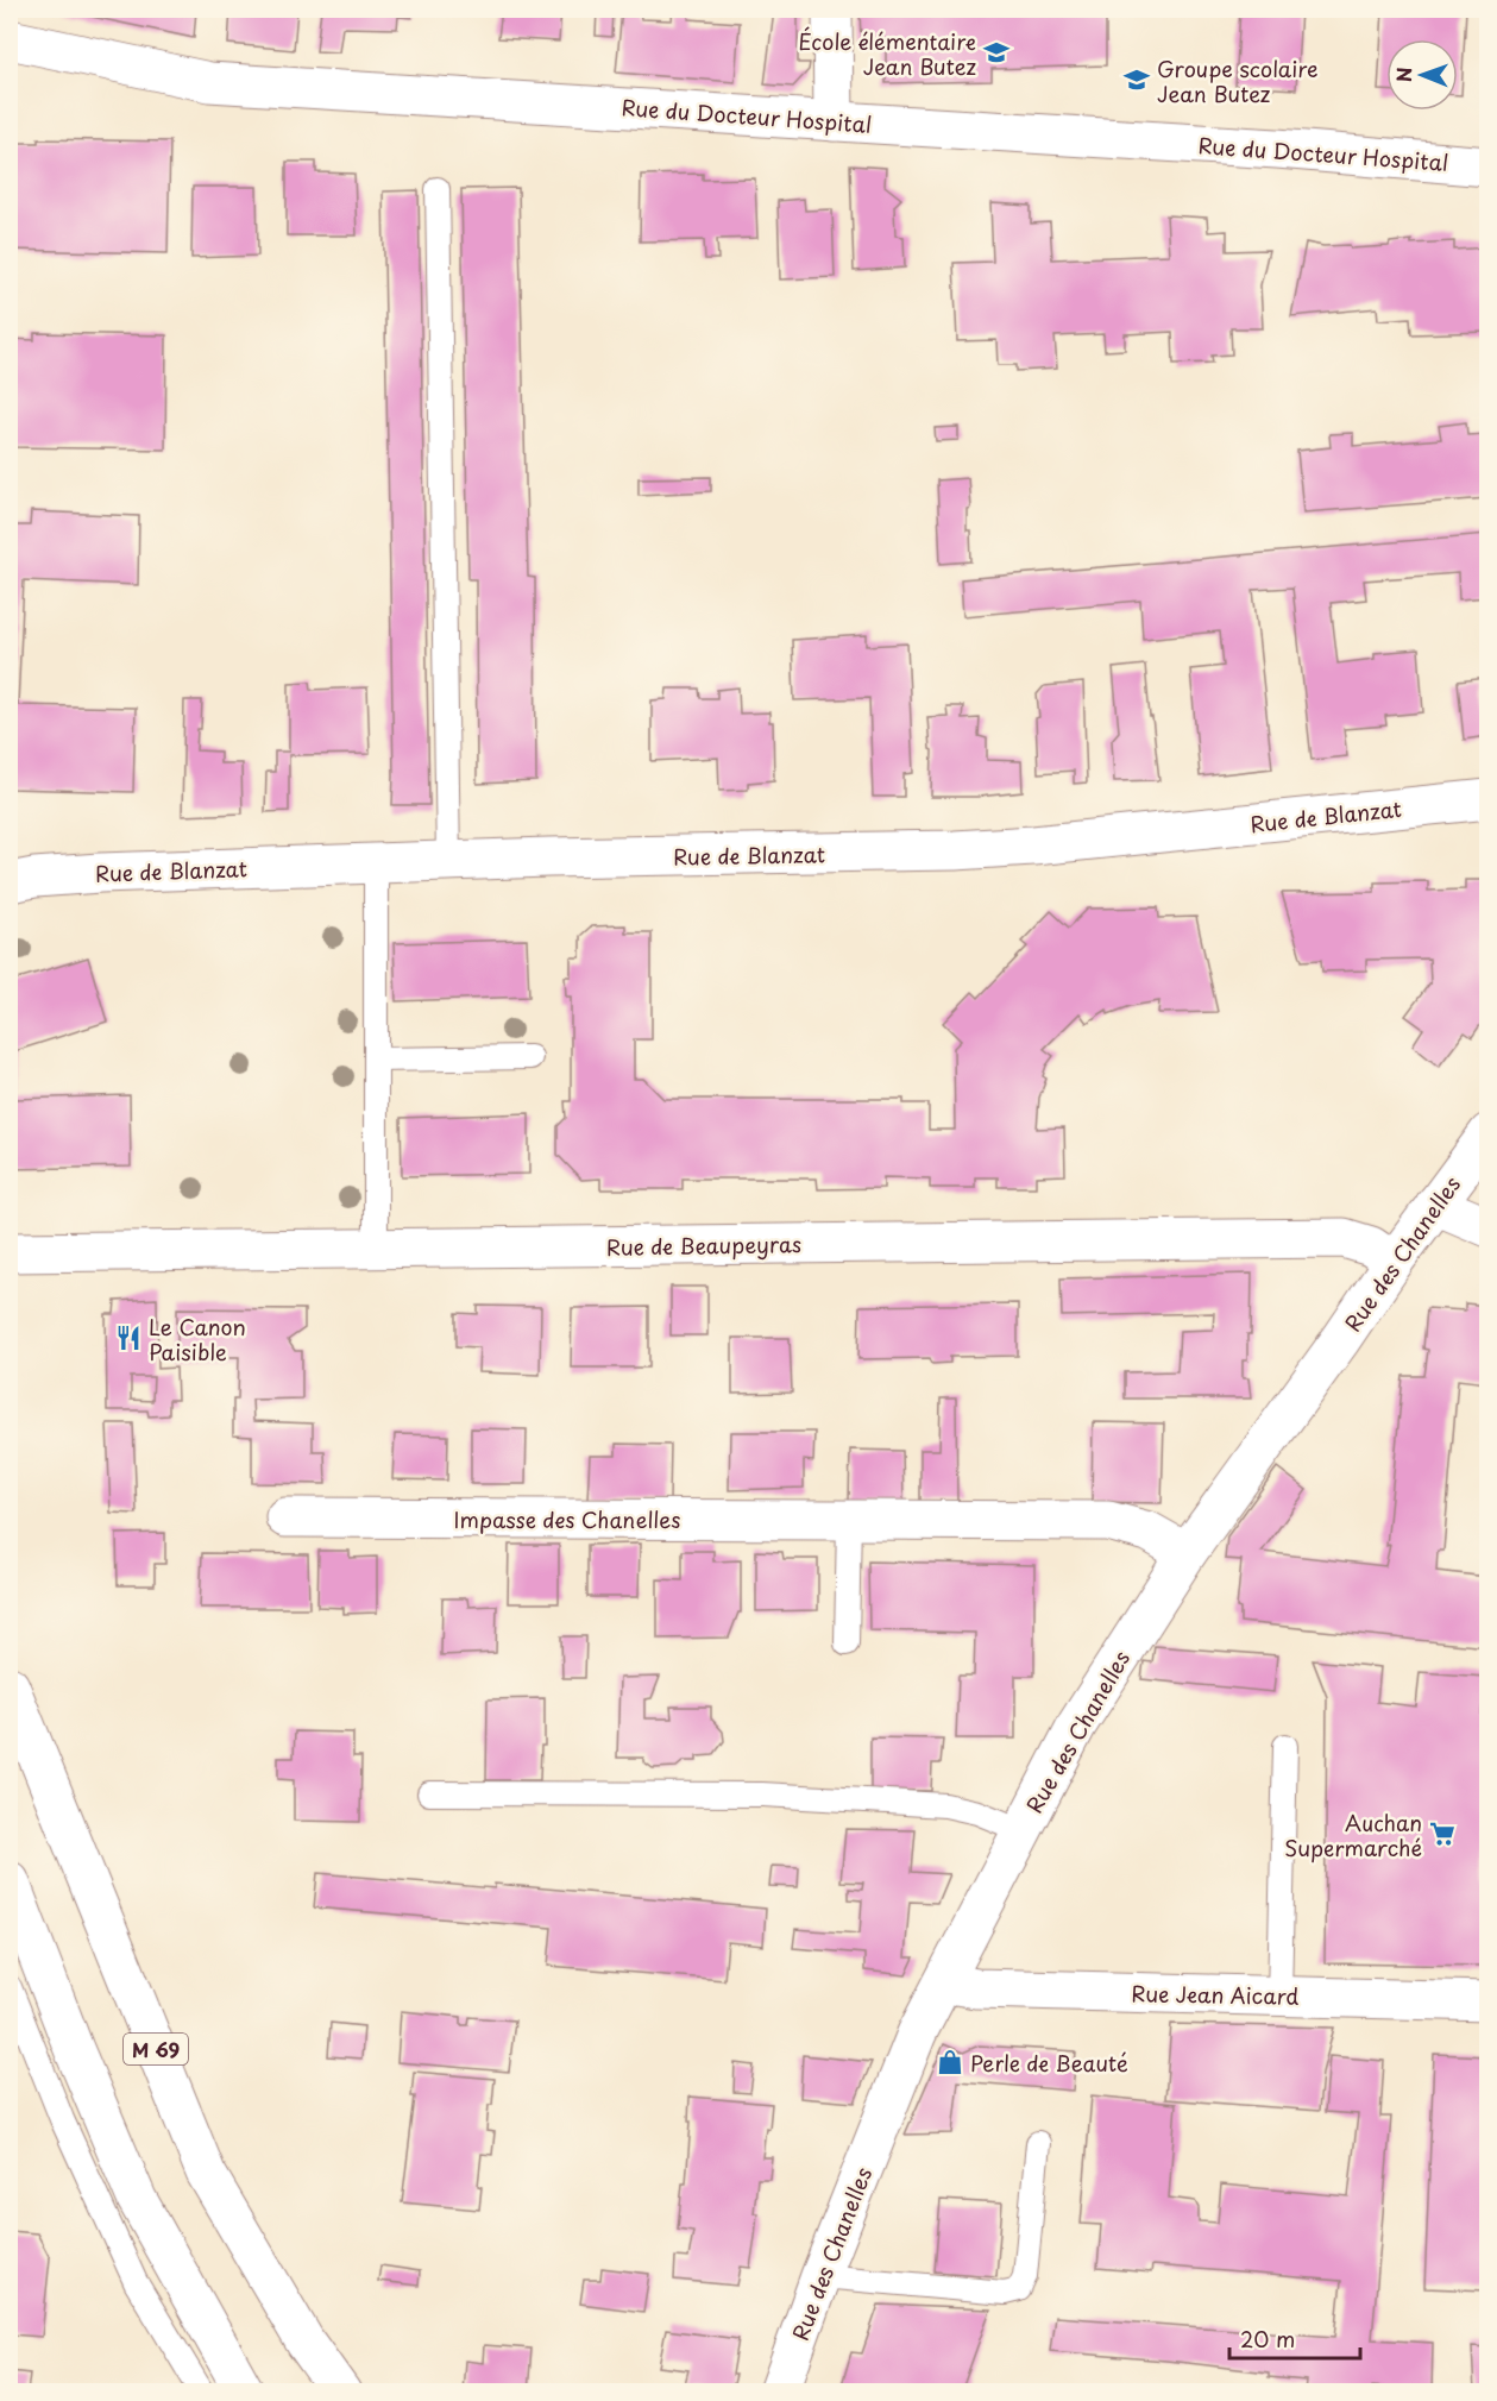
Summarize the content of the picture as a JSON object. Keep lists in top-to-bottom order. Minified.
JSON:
{"streets":{"street":["Rue du Docteur Hospital","Rue de Blanzat","Rue de Beaupeyras","Rue des Chanelles","Impasse des Chanelles","Rue Jean Aicard","M 69"]},"crossings":[["Rue de Beaupeyras","Rue des Chanelles"],["Rue des Chanelles","Impasse des Chanelles"],["Rue des Chanelles","Rue Jean Aicard"]],"places":{"school or university":["École élémentaire Jean Butez","Groupe scolaire Jean Butez"],"restaurant":["Le Canon Paisible"],"supermarket":["Auchan Supermarché"],"shop":["Perle de Beauté"]},"scale_bar":"20 m","north":"left"}
